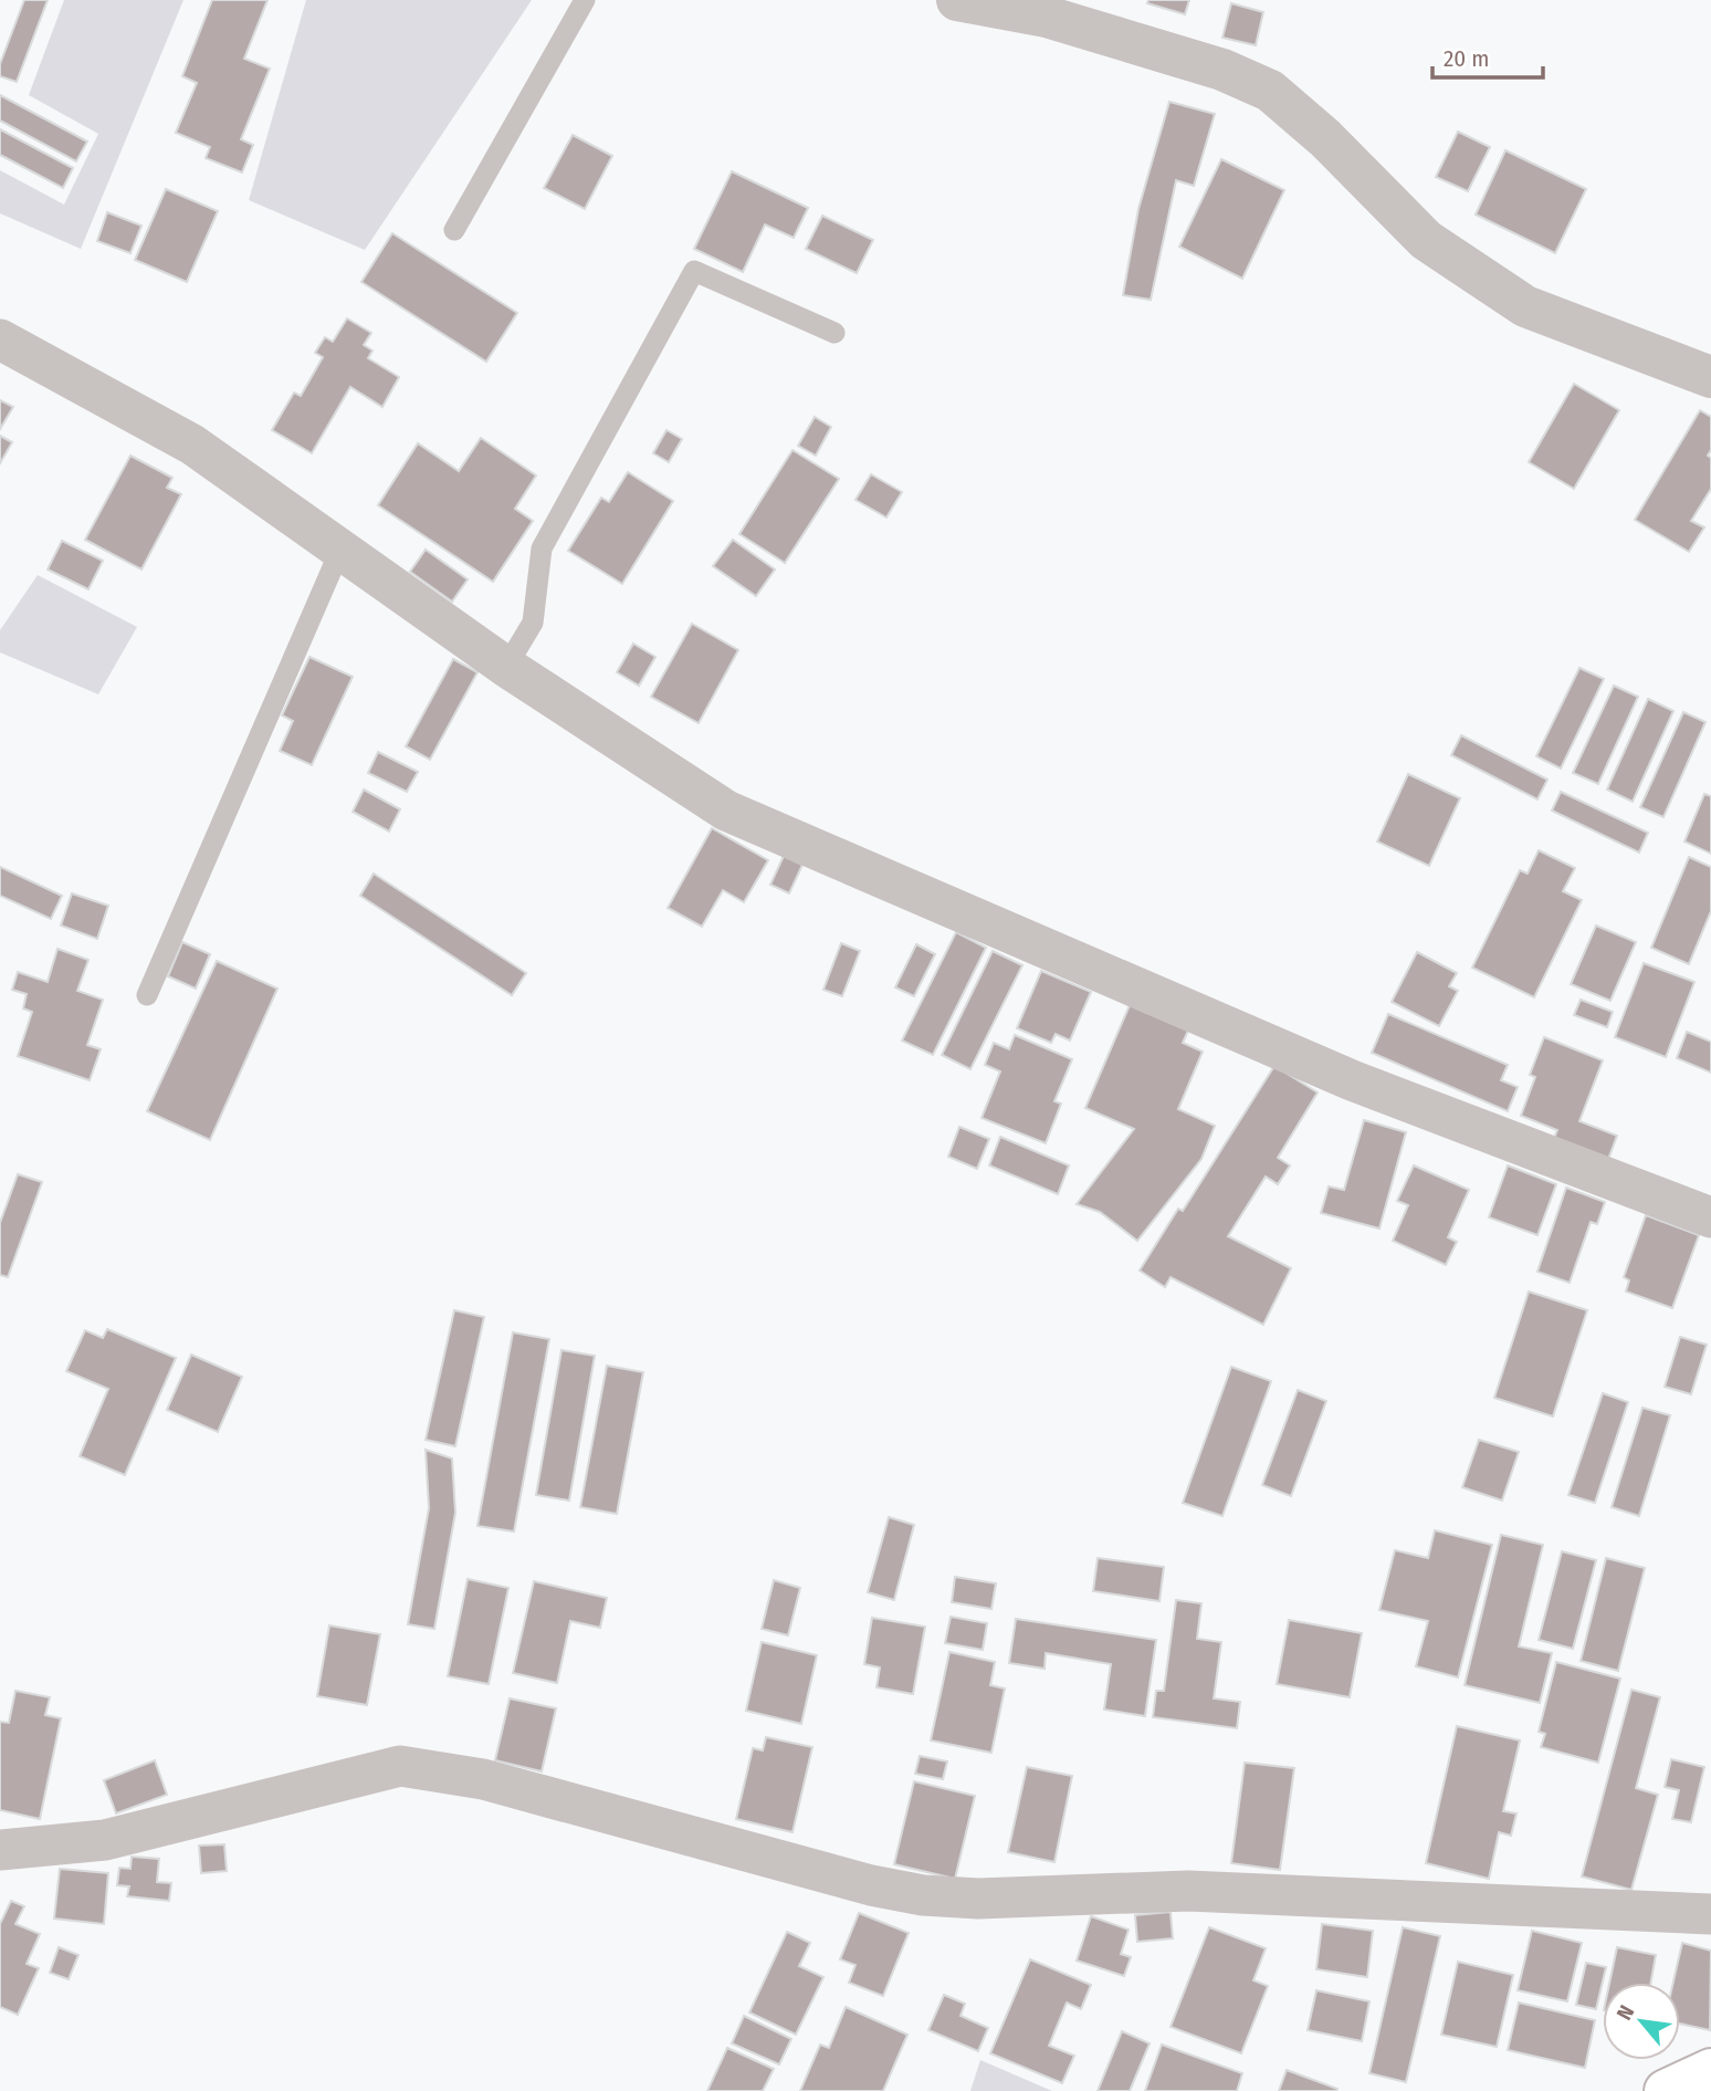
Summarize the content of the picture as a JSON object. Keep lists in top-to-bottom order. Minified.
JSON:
{"scale_bar":"20 m","north":"top left"}
